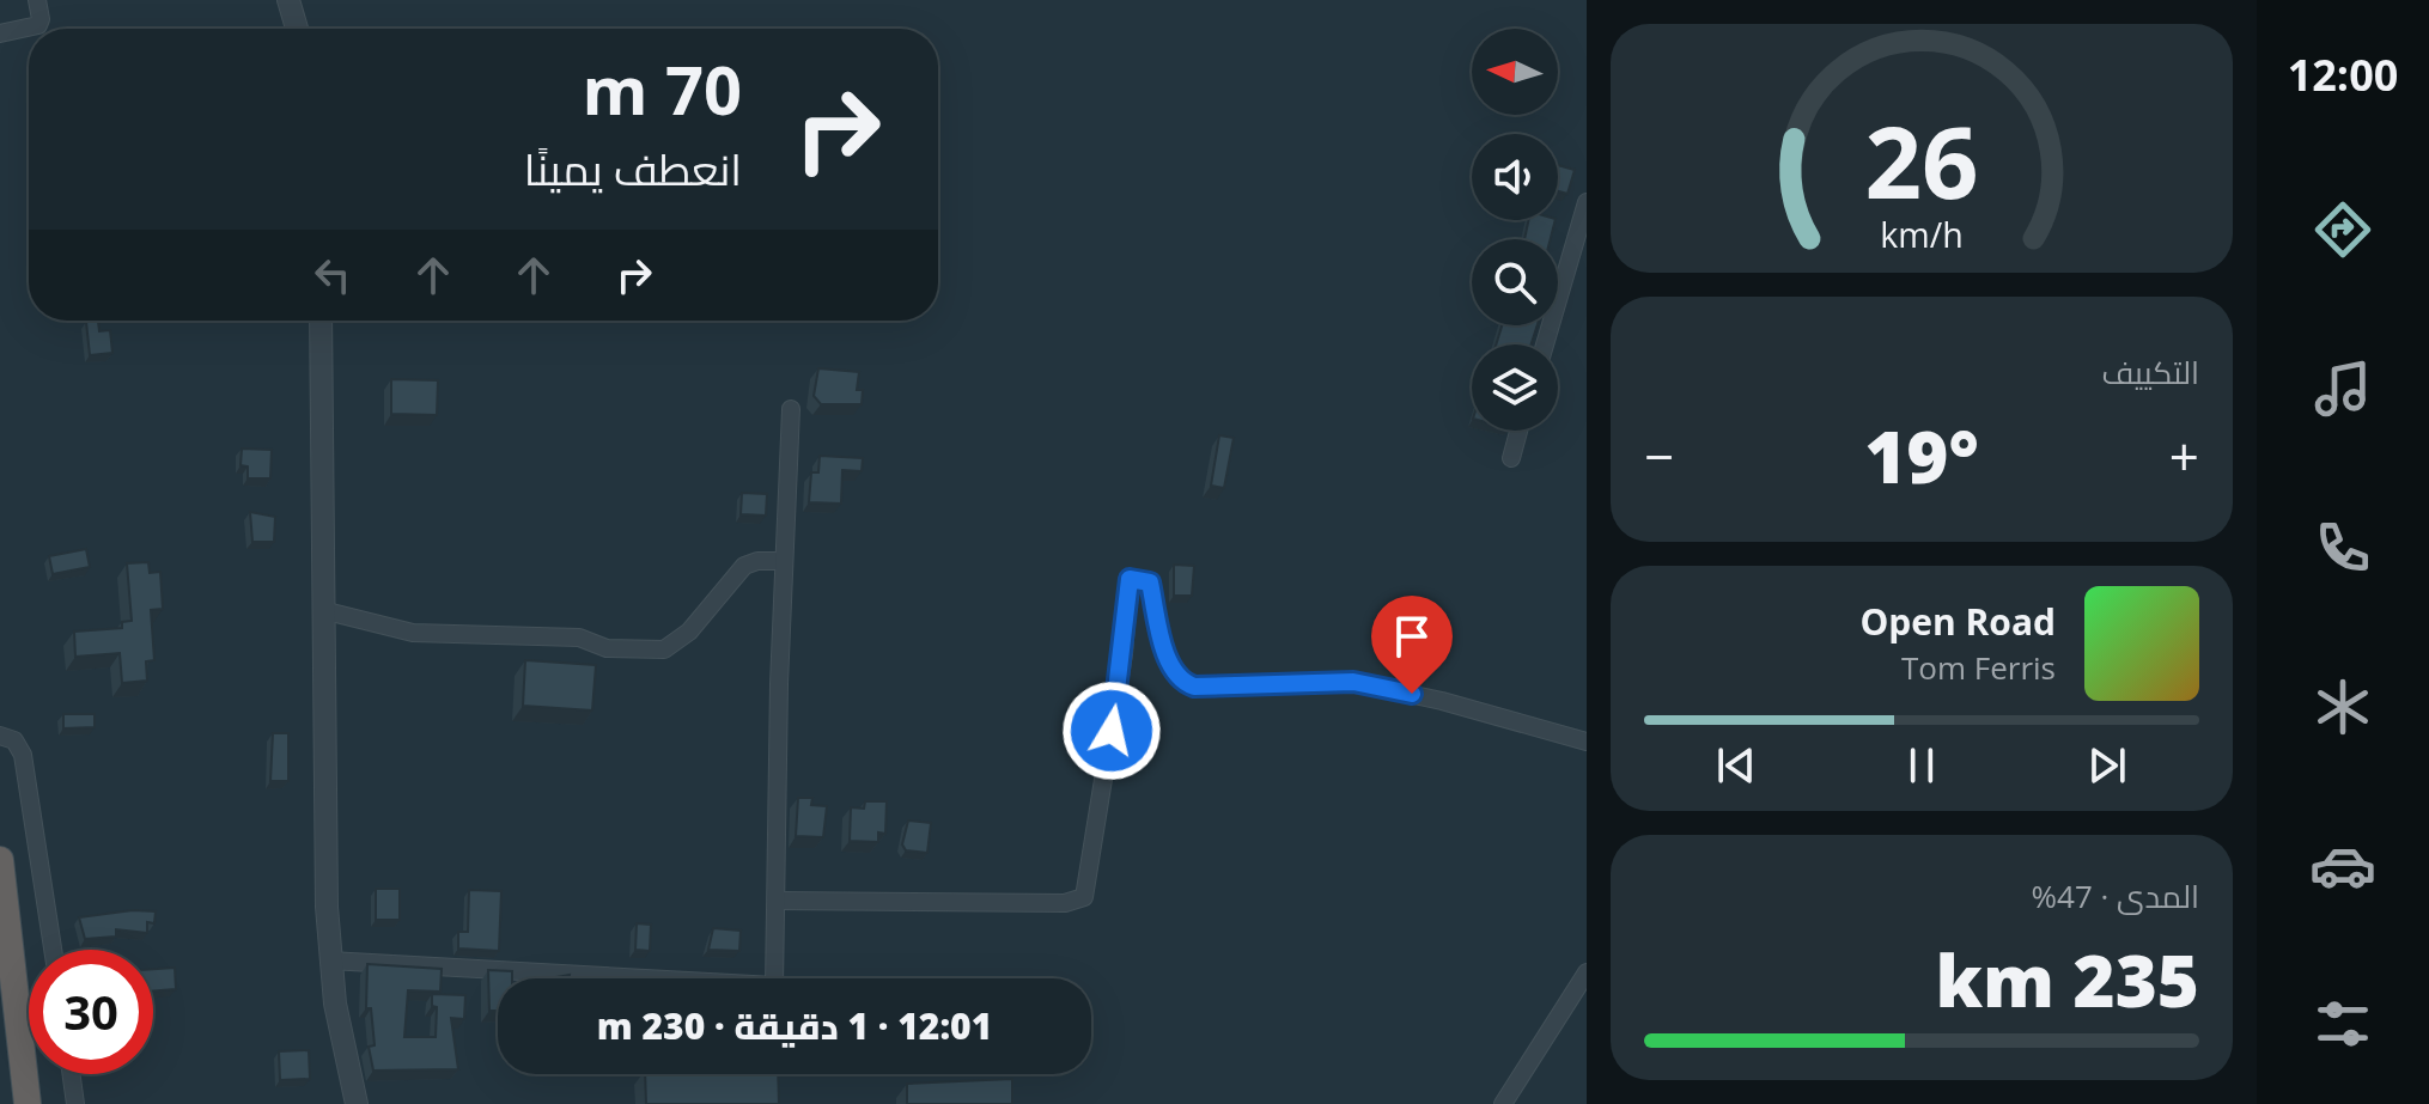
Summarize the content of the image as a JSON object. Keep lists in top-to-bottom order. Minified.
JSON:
{"north":"left","page":{"tabs":"12:00","turn":["70 m","انعطف يمينًا"],"tile":["التكييف",["المدى · 47%","235 km"]],"heat":["−","19°","+"],"song":["Open Road","Tom Ferris"],"limit":"30","trip":"12:01 · 1 دقيقة · 230 m","gauge":["26","km/h"]}}
